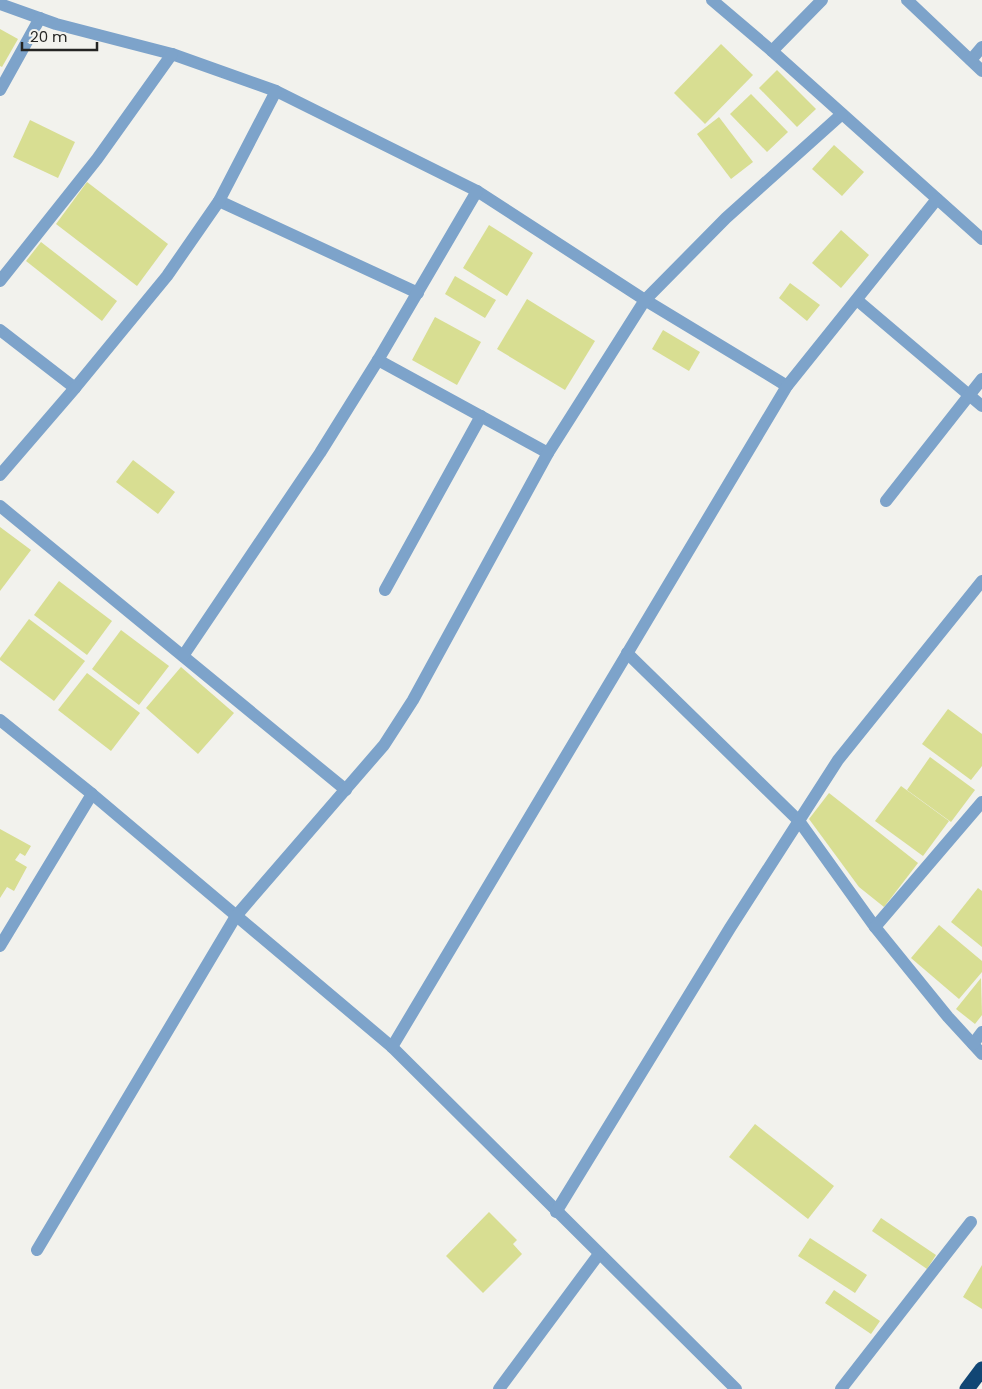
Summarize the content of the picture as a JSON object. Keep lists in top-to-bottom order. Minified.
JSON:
{"scale_bar":"20 m"}
